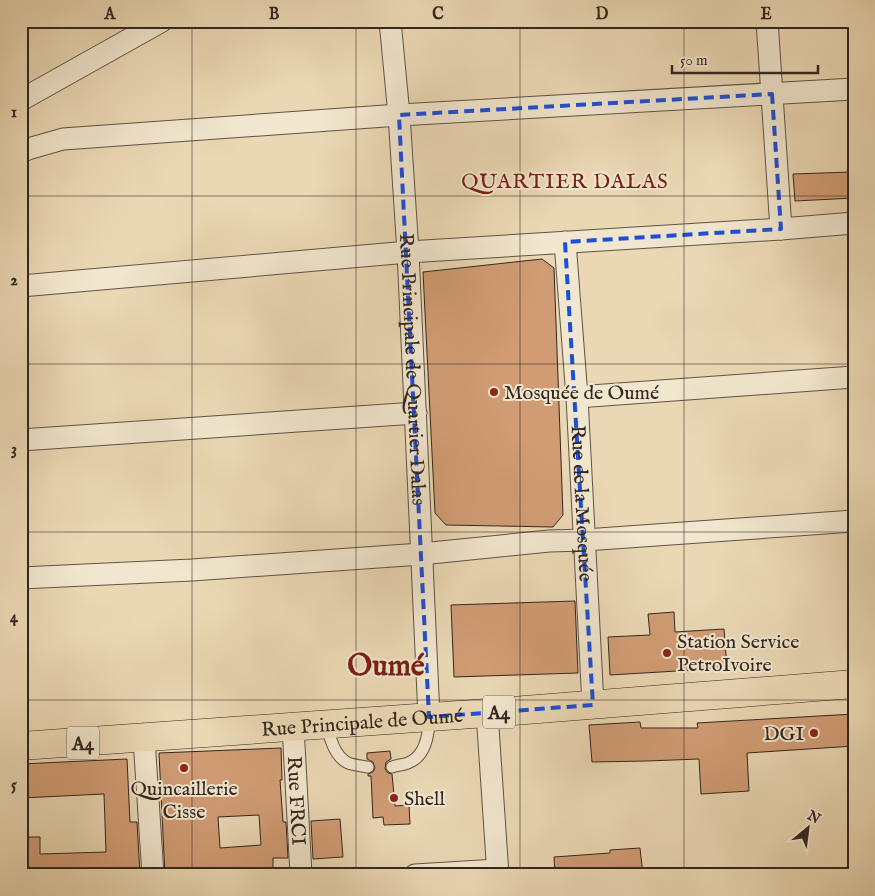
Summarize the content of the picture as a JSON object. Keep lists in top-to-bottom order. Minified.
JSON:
{"streets":{"main road":["A4","Rue Principale de Oumé"],"street":["Rue Principale de Quartier Dalas","Rue de la Mosquée","Rue FRCI"]},"crossings":[["Rue Principale de Quartier Dalas","Rue Principale de Oumé"],["Rue de la Mosquée","Rue Principale de Oumé"],["Rue Principale de Oumé","Rue FRCI"]],"districts":["QUARTIER DALAS","Oumé"],"places":["Mosquée de Oumé","Station Service PetroIvoire","DGI","Quincaillerie Cisse","Shell"],"scale_bar":"50 m","north":"top right","grid":{"columns":["A","B","C","D","E"],"rows":["1","2","3","4","5"]}}
